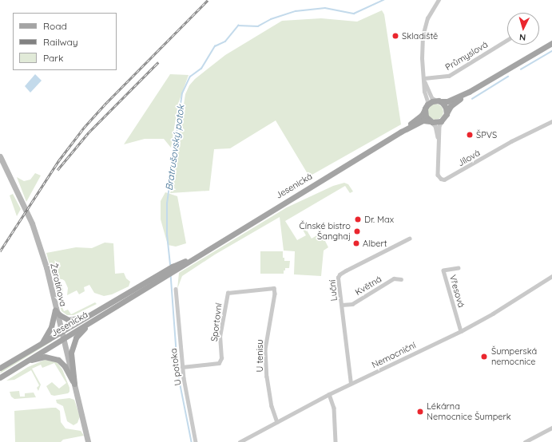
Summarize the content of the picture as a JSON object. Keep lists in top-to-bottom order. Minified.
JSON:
{"streets":{"main road":["Jesenická"],"street":["Průmyslová","Jílová","Žerotínova","Květná","Luční","Vřesová","Sportovní","Nemocniční","U tenisu","U potoka"]},"crossings":[["Jílová","Jesenická"],["Jesenická","Žerotínova"],["Květná","Luční"],["Luční","Nemocniční"],["Vřesová","Nemocniční"],["Sportovní","U tenisu"],["Sportovní","U potoka"],["Nemocniční","U tenisu"]],"water":["Bratrušovský potok"],"places":["Skladiště","ŠPVS","Dr. Max","Čínské bistro Šanghaj","Albert","Šumperská nemocnice","Lékárna Nemocnice Šumperk"],"legend":["Road","Railway","Park"],"north":"bottom"}
